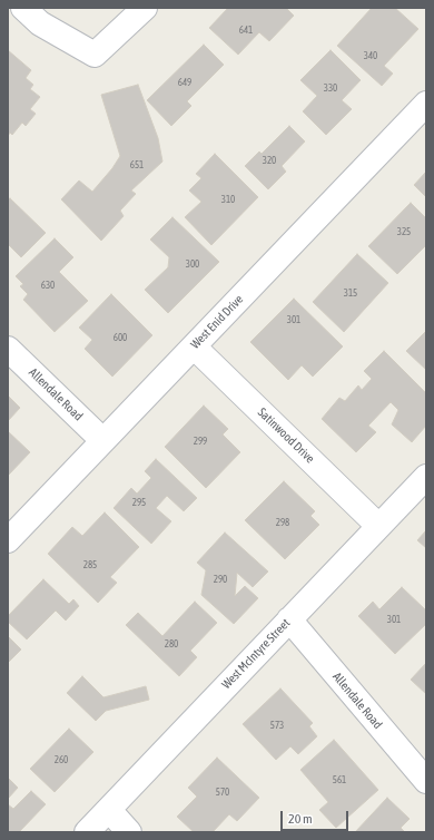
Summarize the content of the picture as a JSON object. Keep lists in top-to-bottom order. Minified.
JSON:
{"streets":{"street":["West Enid Drive","Allendale Road","Satinwood Drive","West McIntyre Street"]},"crossings":[["West Enid Drive","Allendale Road"],["West Enid Drive","Satinwood Drive"],["Allendale Road","West McIntyre Street"],["Satinwood Drive","West McIntyre Street"]],"house_numbers":["641","340","649","330","320","651","310","325","300","630","315","301","600","299","295","298","285","290","301","280","573","260","561","570"],"scale_bar":"20 m"}
